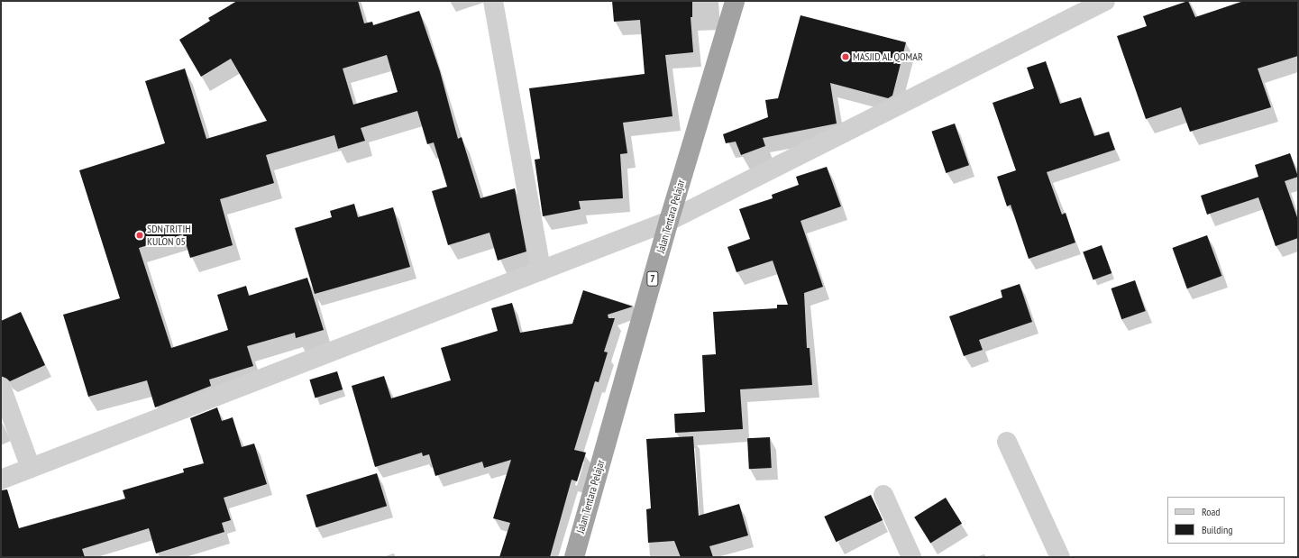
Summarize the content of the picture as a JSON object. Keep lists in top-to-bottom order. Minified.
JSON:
{"streets":{"highway":["Jalan Tentara Pelajar","7"]},"places":["MASJID AL QOMAR","SDN TRITIH KULON 05"],"legend":["Road","Building"]}
